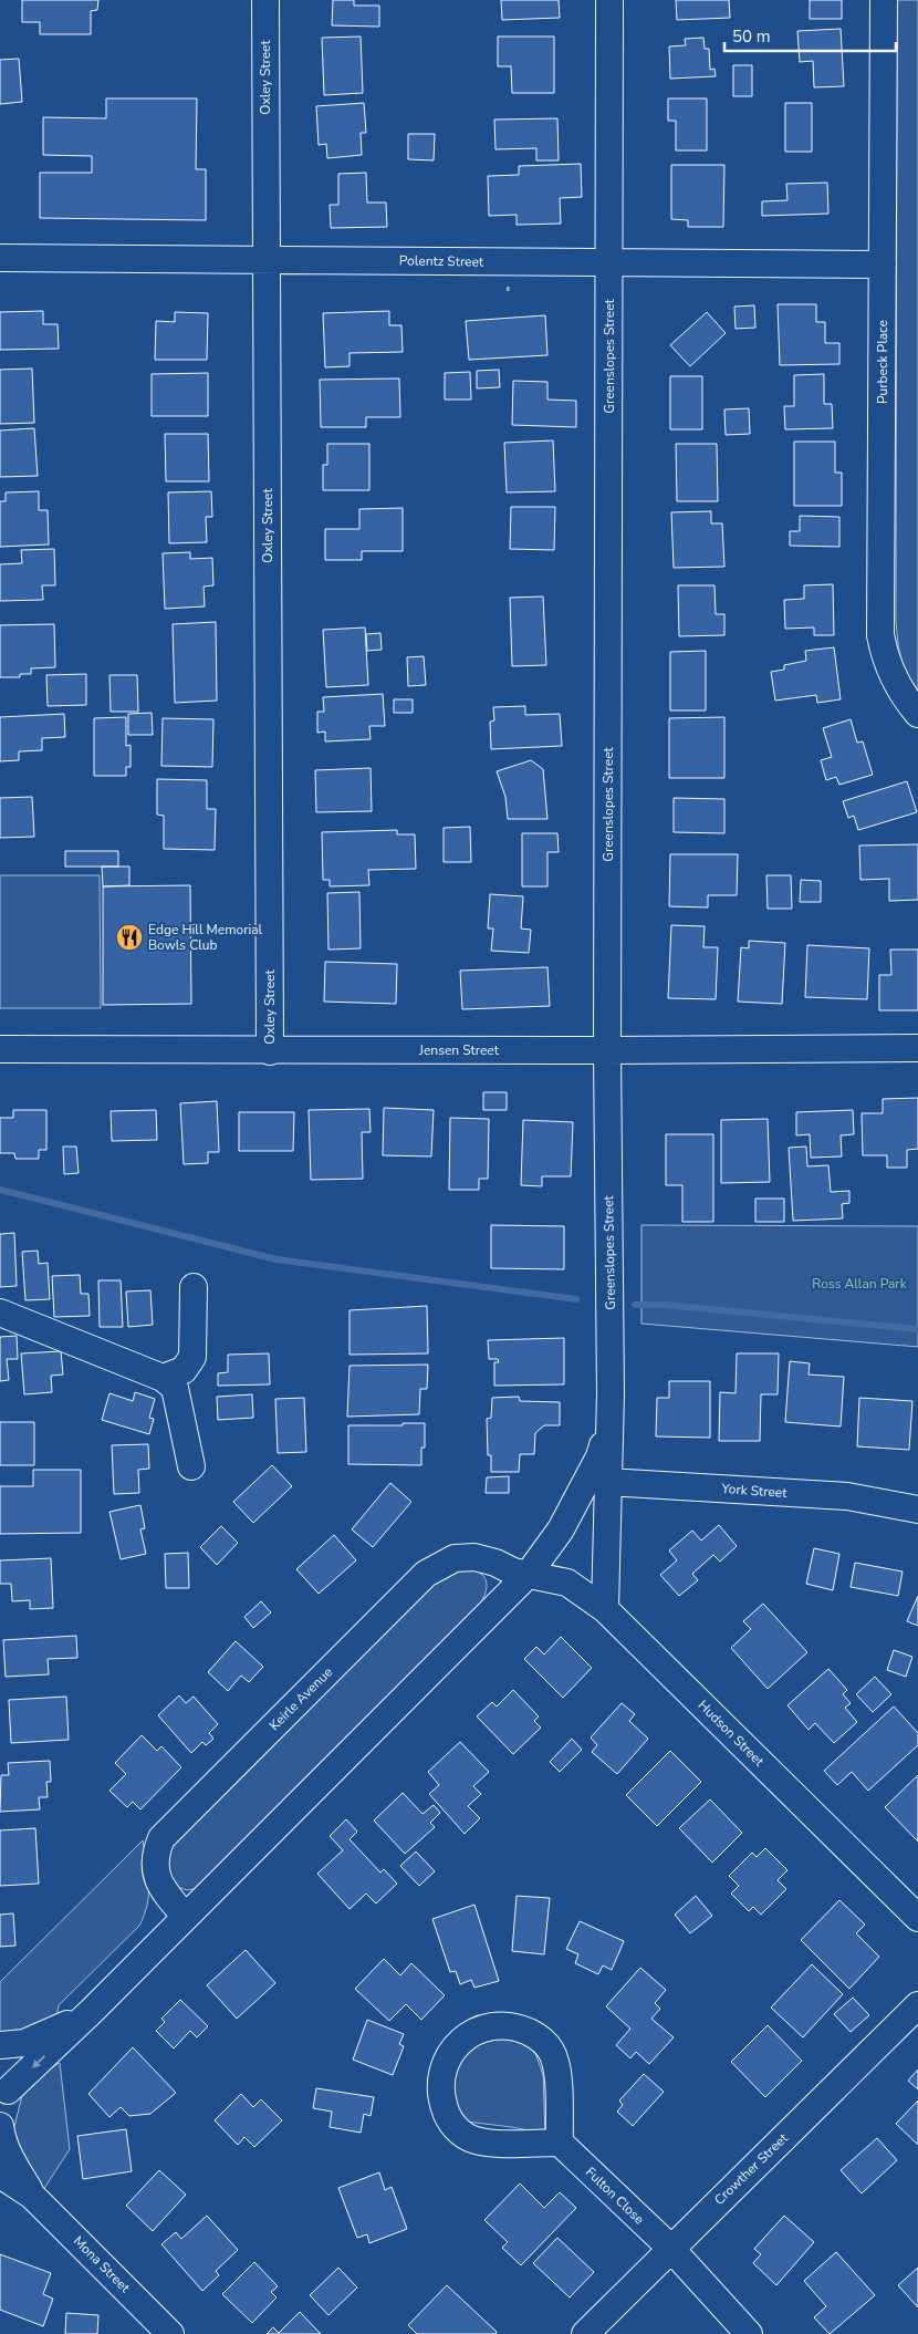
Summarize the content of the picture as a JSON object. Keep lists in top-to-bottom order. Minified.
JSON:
{"streets":{"street":["Oxley Street","Polentz Street","Greenslopes Street","Purbeck Place","Jensen Street","York Street","Keirle Avenue","Hudson Street","Crowther Street","Fulton Close","Mona Street"]},"crossings":[["Oxley Street","Polentz Street"],["Oxley Street","Jensen Street"],["Polentz Street","Greenslopes Street"],["Polentz Street","Purbeck Place"],["Greenslopes Street","Jensen Street"],["Greenslopes Street","York Street"],["Keirle Avenue","Hudson Street"],["Crowther Street","Fulton Close"]],"parks":["Ross Allan Park"],"places":{"restaurant":["Edge Hill Memorial Bowls Club"]},"scale_bar":"50 m"}
